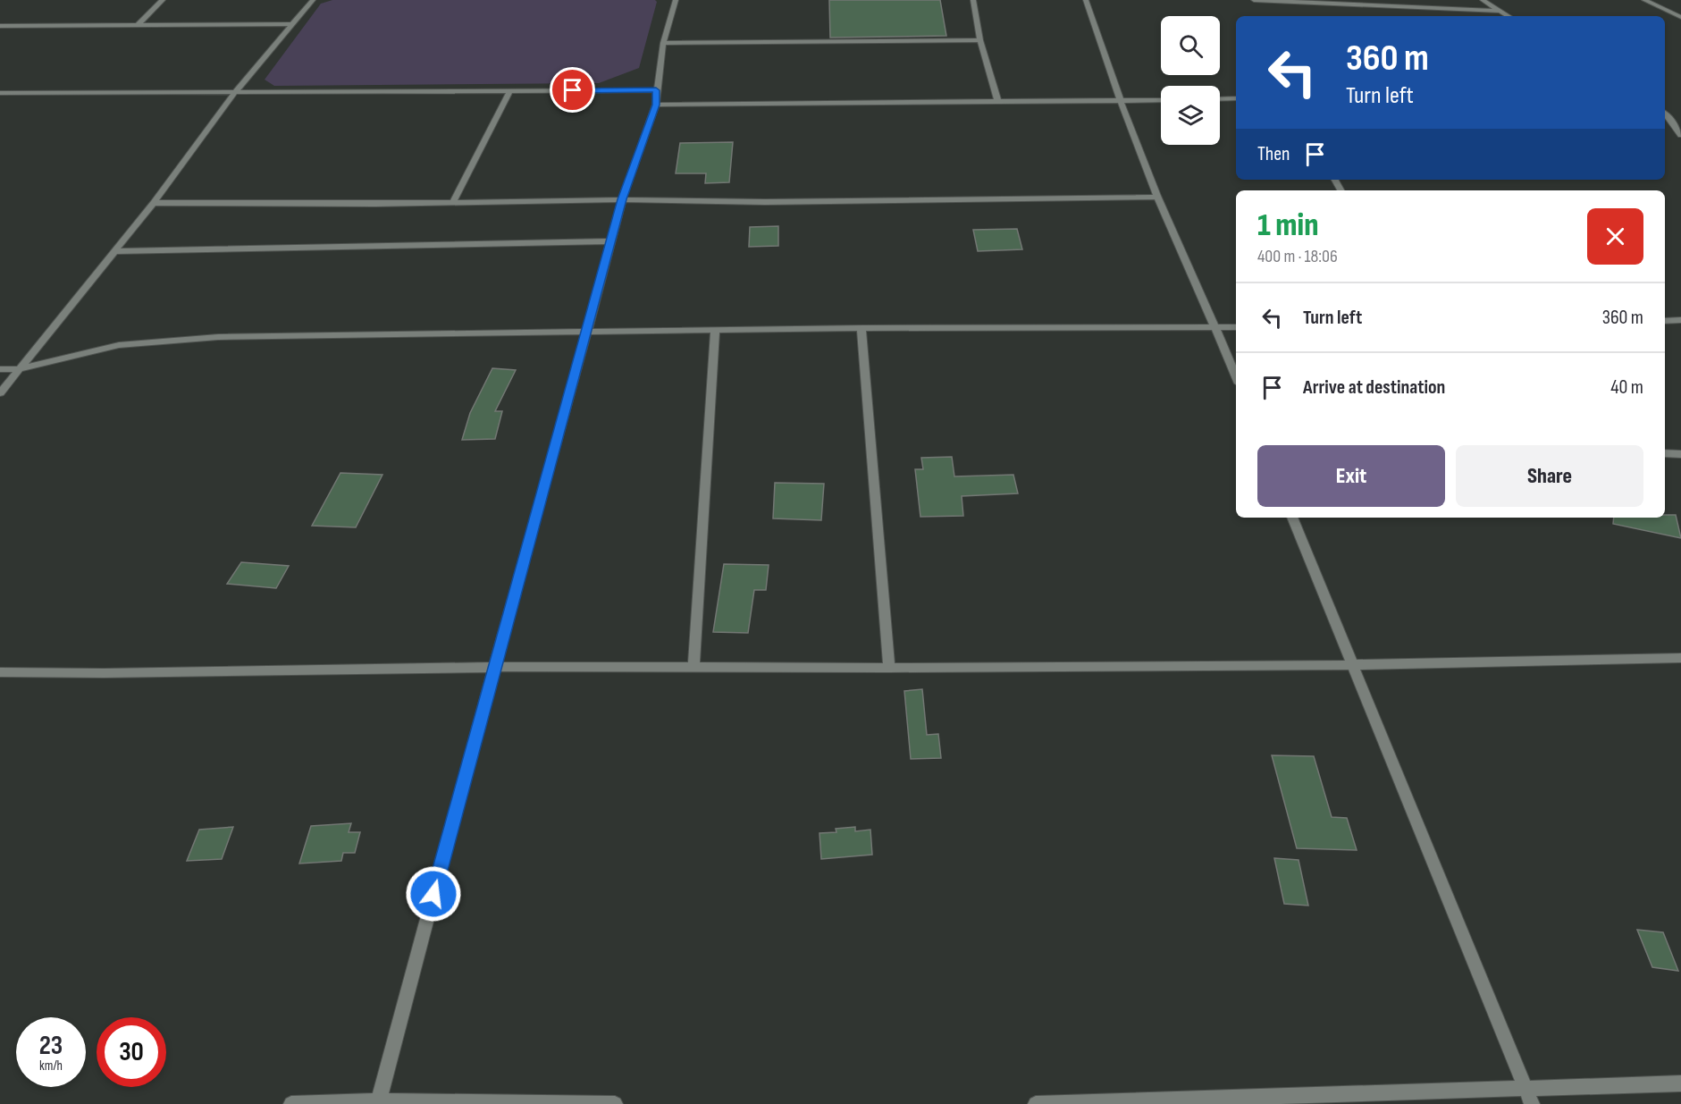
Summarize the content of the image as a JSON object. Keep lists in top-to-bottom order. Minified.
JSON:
{"page":{"turn":["360 m","Turn left"],"then":"Then","heading":["1 min","400 m · 18:06"],"list":[{"name":"Turn left","value":"360 m"},{"name":"Arrive at destination","value":"40 m"}],"buttons":["Exit","Share"],"speed":"23 km/h","limit":"30"}}
